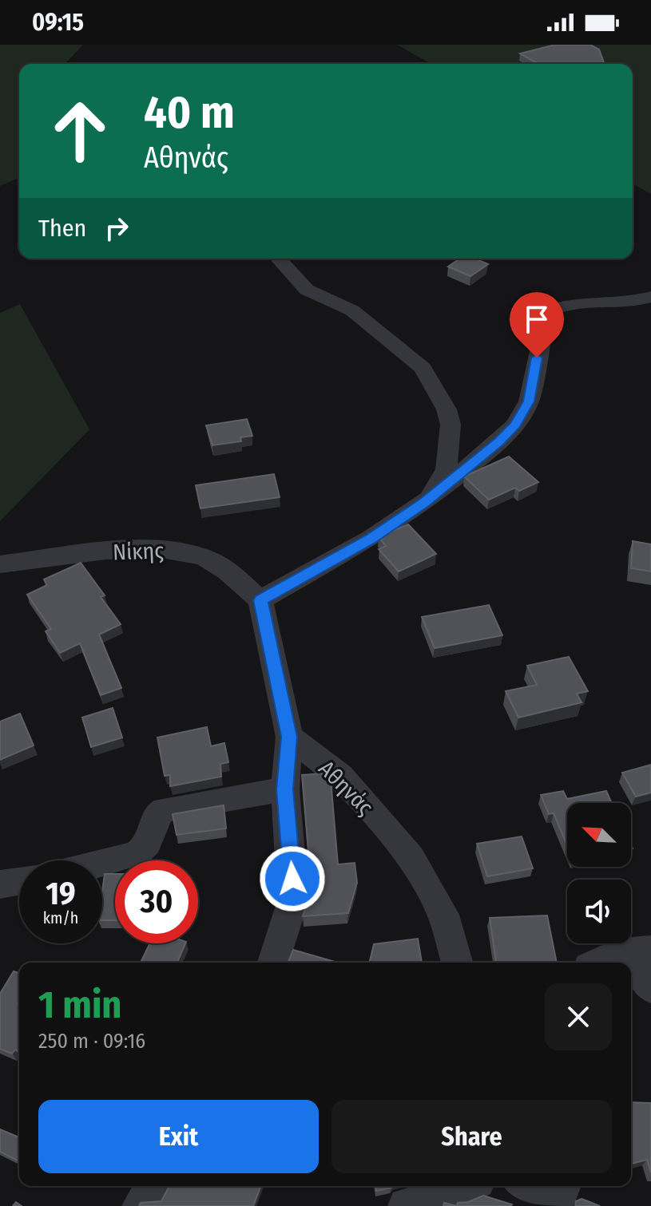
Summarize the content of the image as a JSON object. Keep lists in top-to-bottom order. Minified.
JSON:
{"streets":{"street":["Νίκης","Αθηνάς"]},"north":"top left","page":{"status":"09:15","turn":["40 m","Αθηνάς"],"then":"Then","speed":"19 km/h","limit":"30","heading":["1 min","250 m · 09:16"],"buttons":["Exit","Share"]}}
